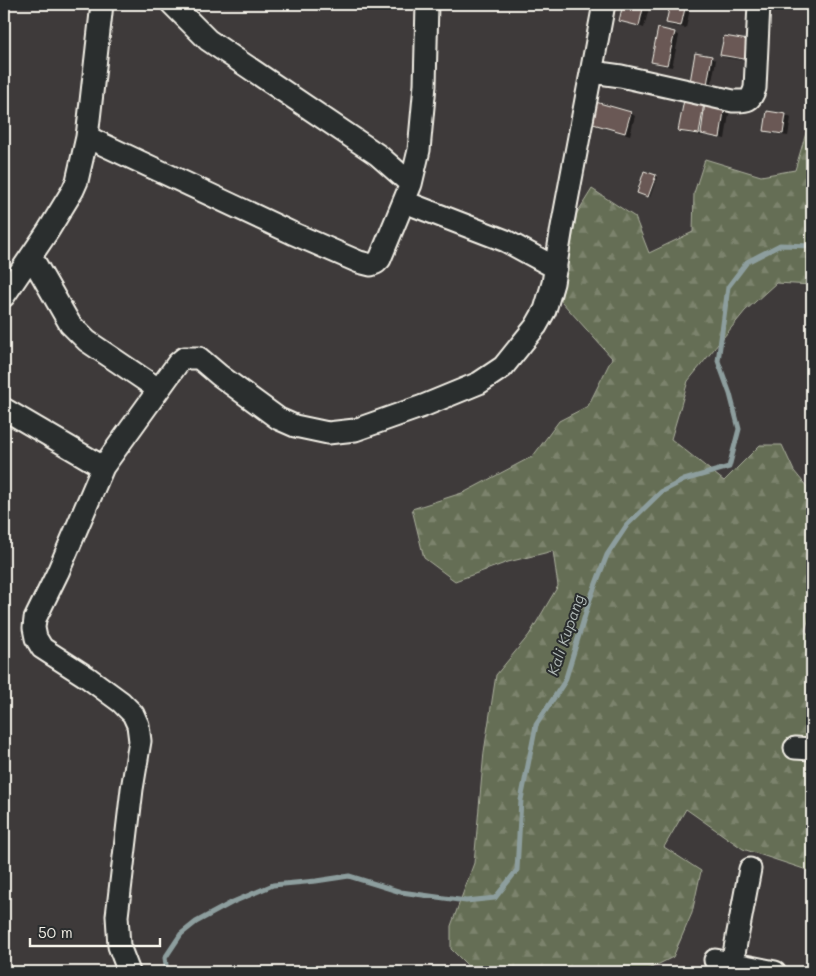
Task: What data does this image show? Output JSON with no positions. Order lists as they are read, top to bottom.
{
  "water": ["Kali Kupang"],
  "scale_bar": "50 m"
}
